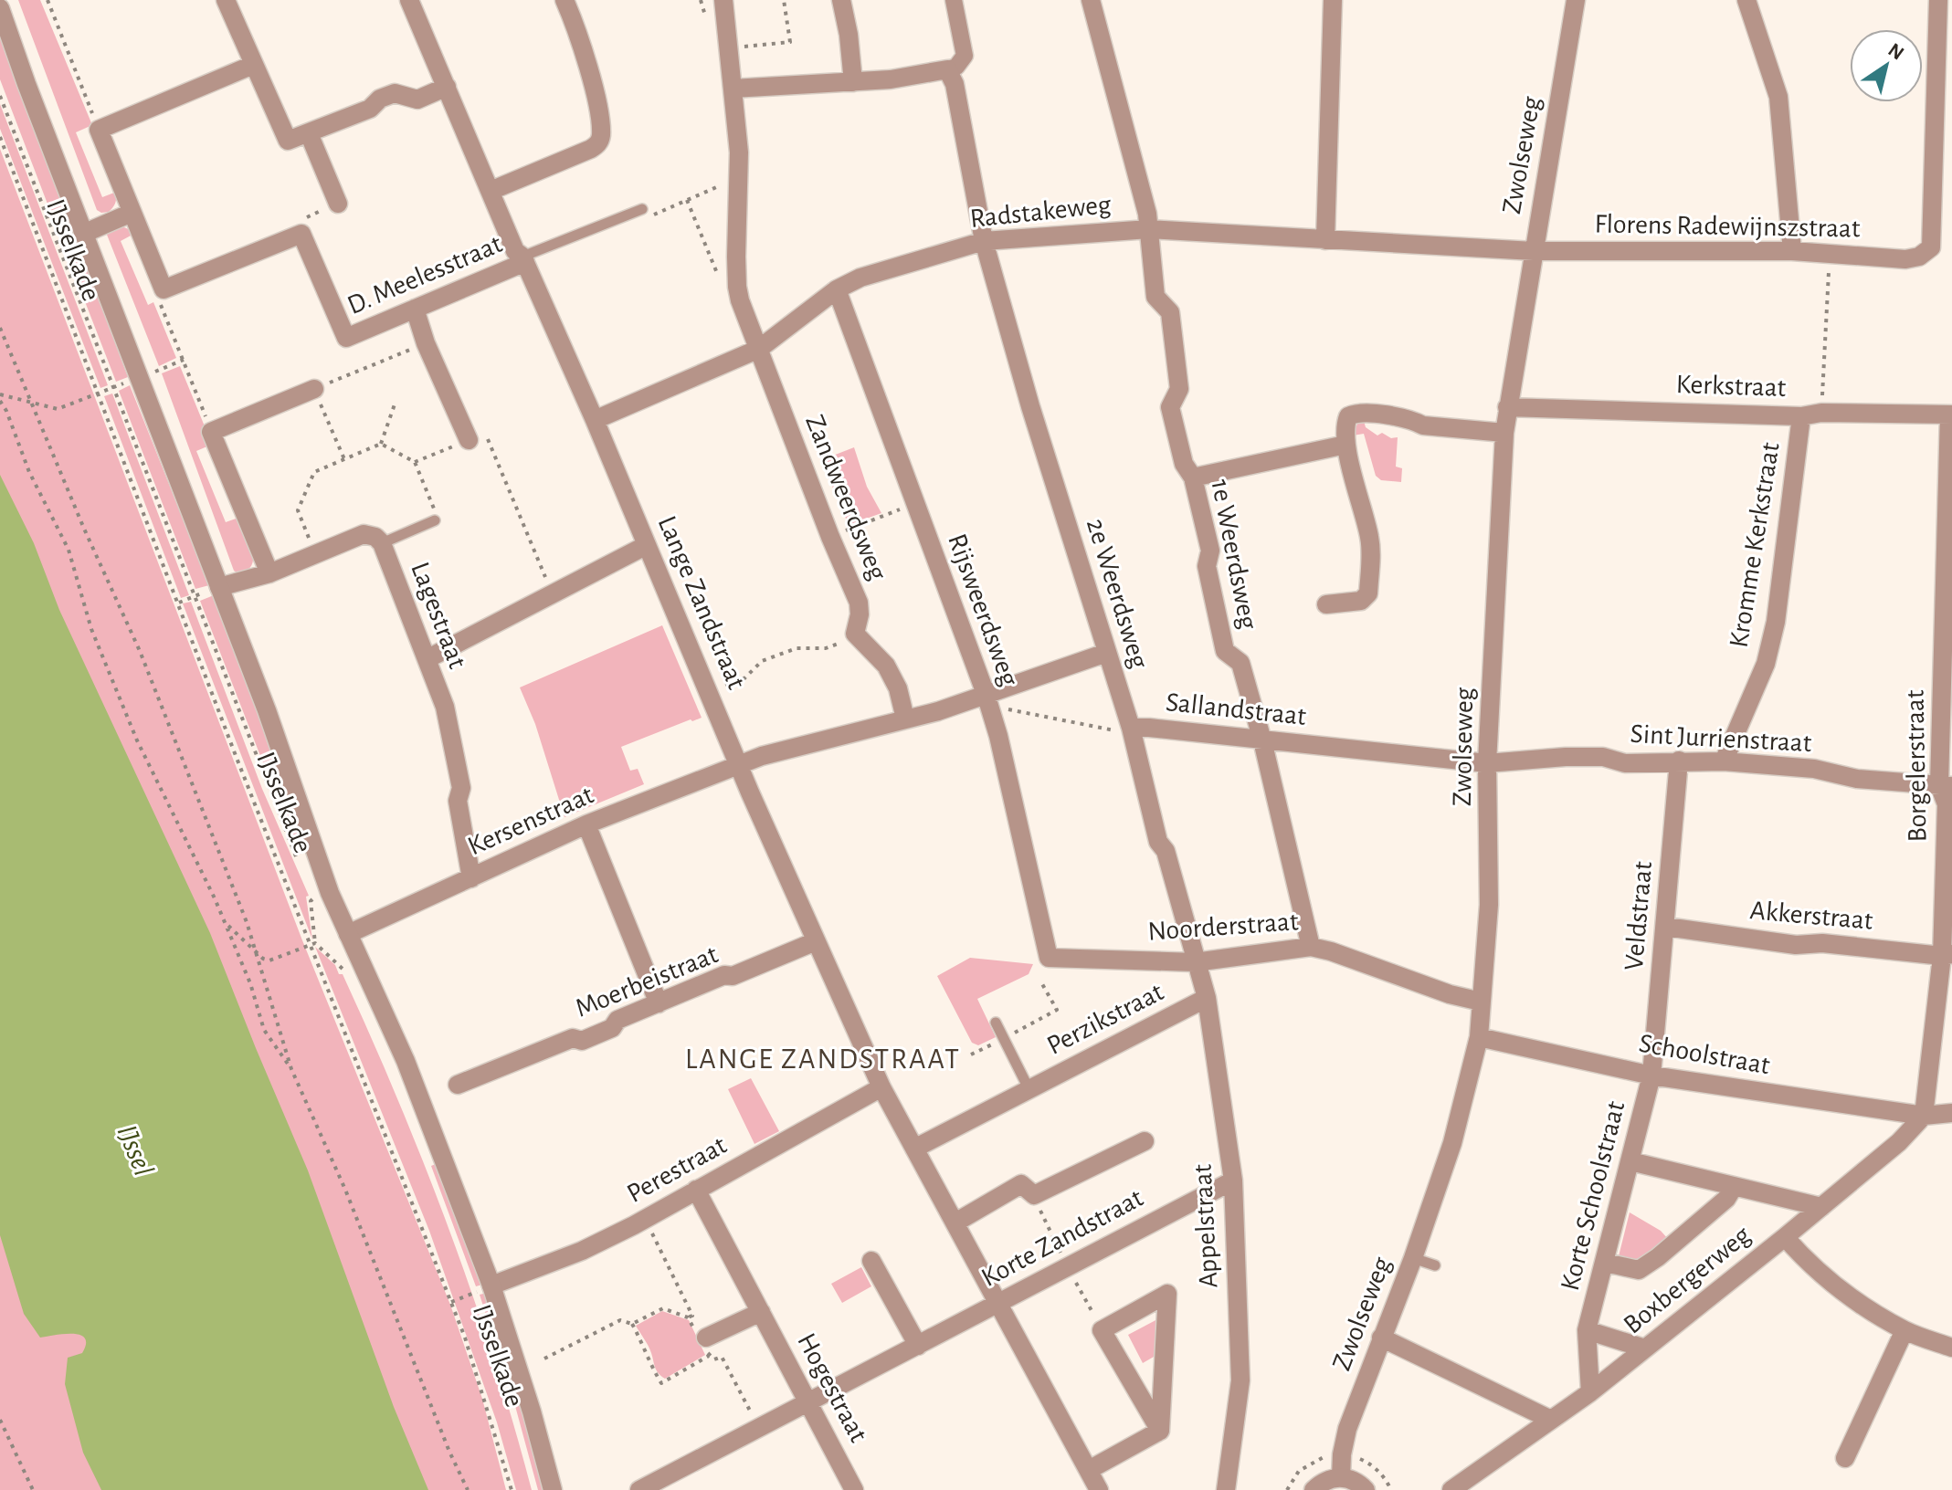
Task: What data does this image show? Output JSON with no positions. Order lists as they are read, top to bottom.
{
  "streets": {
    "street": [
      "Zwolseweg",
      "Radstakeweg",
      "Florens Radewijnszstraat",
      "IJsselkade",
      "D. Meelesstraat",
      "Kerkstraat",
      "Zandweerdsweg",
      "Kromme Kerkstraat",
      "1e Weerdsweg",
      "2e Weerdsweg",
      "Lange Zandstraat",
      "Rijsweerdsweg",
      "Lagestraat",
      "Sallandstraat",
      "Sint Jurrienstraat",
      "Borgelerstraat",
      "Kersenstraat",
      "Veldstraat",
      "Akkerstraat",
      "Noorderstraat",
      "Moerbeistraat",
      "Perzikstraat",
      "Schoolstraat",
      "Perestraat",
      "Korte Schoolstraat",
      "Appelstraat",
      "Korte Zandstraat",
      "Boxbergerweg",
      "Hogestraat"
    ]
  },
  "crossings": [
    ["Zwolseweg", "Radstakeweg"],
    ["Zwolseweg", "Florens Radewijnszstraat"],
    ["Zwolseweg", "Kerkstraat"],
    ["Zwolseweg", "Sallandstraat"],
    ["Zwolseweg", "Sint Jurrienstraat"],
    ["Zwolseweg", "Noorderstraat"],
    ["Zwolseweg", "Schoolstraat"],
    ["Radstakeweg", "Florens Radewijnszstraat"],
    ["Radstakeweg", "Zandweerdsweg"],
    ["Radstakeweg", "1e Weerdsweg"],
    ["Radstakeweg", "2e Weerdsweg"],
    ["Radstakeweg", "Lange Zandstraat"],
    ["Radstakeweg", "Rijsweerdsweg"],
    ["IJsselkade", "Lagestraat"],
    ["IJsselkade", "Kersenstraat"],
    ["IJsselkade", "Perestraat"],
    ["D. Meelesstraat", "Lange Zandstraat"],
    ["Kerkstraat", "Kromme Kerkstraat"],
    ["Kerkstraat", "Borgelerstraat"],
    ["Kromme Kerkstraat", "Sint Jurrienstraat"],
    ["1e Weerdsweg", "Sallandstraat"],
    ["1e Weerdsweg", "Noorderstraat"],
    ["2e Weerdsweg", "Sallandstraat"],
    ["2e Weerdsweg", "Noorderstraat"],
    ["2e Weerdsweg", "Appelstraat"],
    ["Lange Zandstraat", "Kersenstraat"],
    ["Lange Zandstraat", "Moerbeistraat"],
    ["Lange Zandstraat", "Perzikstraat"],
    ["Lange Zandstraat", "Perestraat"],
    ["Lange Zandstraat", "Korte Zandstraat"],
    ["Rijsweerdsweg", "Sallandstraat"],
    ["Rijsweerdsweg", "Noorderstraat"],
    ["Lagestraat", "Kersenstraat"],
    ["Sallandstraat", "Sint Jurrienstraat"],
    ["Sint Jurrienstraat", "Borgelerstraat"],
    ["Sint Jurrienstraat", "Veldstraat"],
    ["Borgelerstraat", "Akkerstraat"],
    ["Borgelerstraat", "Schoolstraat"],
    ["Borgelerstraat", "Boxbergerweg"],
    ["Veldstraat", "Akkerstraat"],
    ["Veldstraat", "Schoolstraat"],
    ["Veldstraat", "Korte Schoolstraat"],
    ["Noorderstraat", "Appelstraat"],
    ["Perzikstraat", "Appelstraat"],
    ["Schoolstraat", "Korte Schoolstraat"],
    ["Schoolstraat", "Boxbergerweg"],
    ["Perestraat", "Hogestraat"],
    ["Korte Schoolstraat", "Boxbergerweg"],
    ["Appelstraat", "Korte Zandstraat"],
    ["Korte Zandstraat", "Hogestraat"]
  ],
  "districts": ["LANGE ZANDSTRAAT"],
  "water": ["IJssel"],
  "north": "top right"
}
